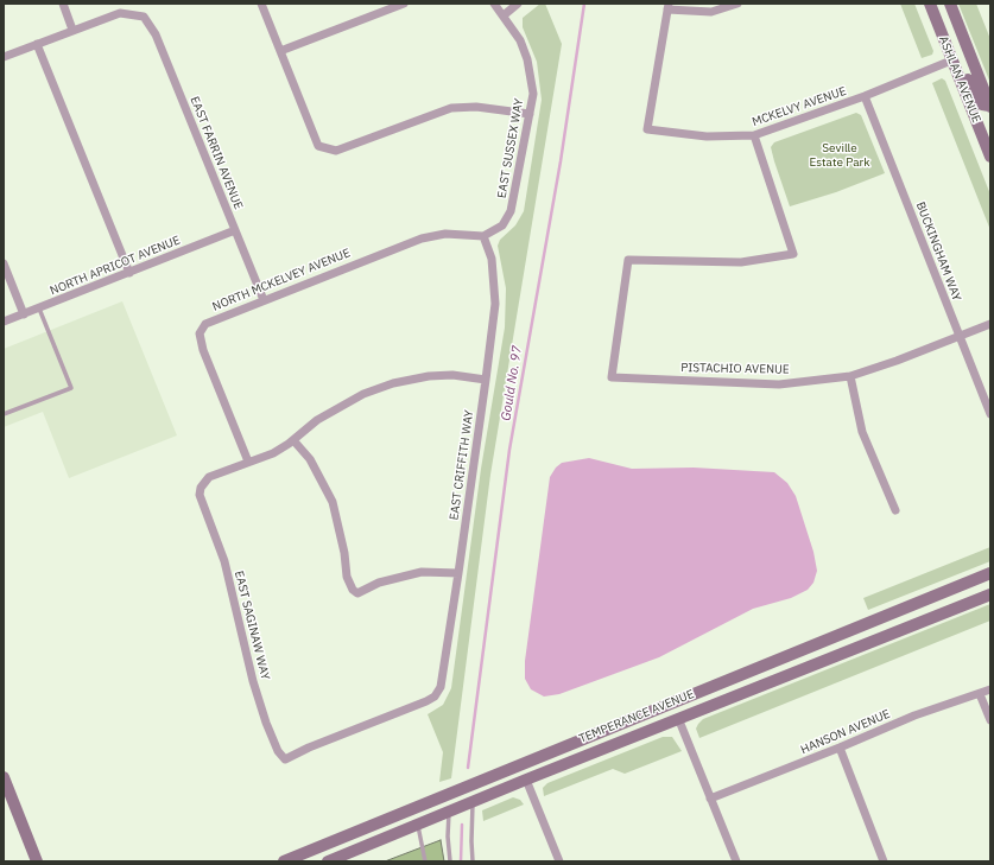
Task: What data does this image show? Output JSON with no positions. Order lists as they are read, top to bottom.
{
  "streets": {
    "main road": ["ASHLAN AVENUE", "TEMPERANCE AVENUE"],
    "street": [
      "MCKELVY AVENUE",
      "EAST SUSSEX WAY",
      "EAST FARRIN AVENUE",
      "BUCKINGHAM WAY",
      "NORTH APRICOT AVENUE",
      "NORTH MCKELVEY AVENUE",
      "PISTACHIO AVENUE",
      "EAST CRIFFITH WAY",
      "EAST SAGINAW WAY",
      "HANSON AVENUE"
    ]
  },
  "crossings": [
    ["ASHLAN AVENUE", "MCKELVY AVENUE"],
    ["MCKELVY AVENUE", "BUCKINGHAM WAY"],
    ["MCKELVY AVENUE", "PISTACHIO AVENUE"],
    ["EAST SUSSEX WAY", "NORTH MCKELVEY AVENUE"],
    ["EAST SUSSEX WAY", "EAST CRIFFITH WAY"],
    ["EAST FARRIN AVENUE", "NORTH APRICOT AVENUE"],
    ["EAST FARRIN AVENUE", "NORTH MCKELVEY AVENUE"],
    ["BUCKINGHAM WAY", "PISTACHIO AVENUE"],
    ["NORTH MCKELVEY AVENUE", "EAST CRIFFITH WAY"],
    ["NORTH MCKELVEY AVENUE", "EAST SAGINAW WAY"],
    ["EAST CRIFFITH WAY", "EAST SAGINAW WAY"]
  ],
  "water": ["Gould No. 97"],
  "parks": ["Seville Estate Park"]
}
